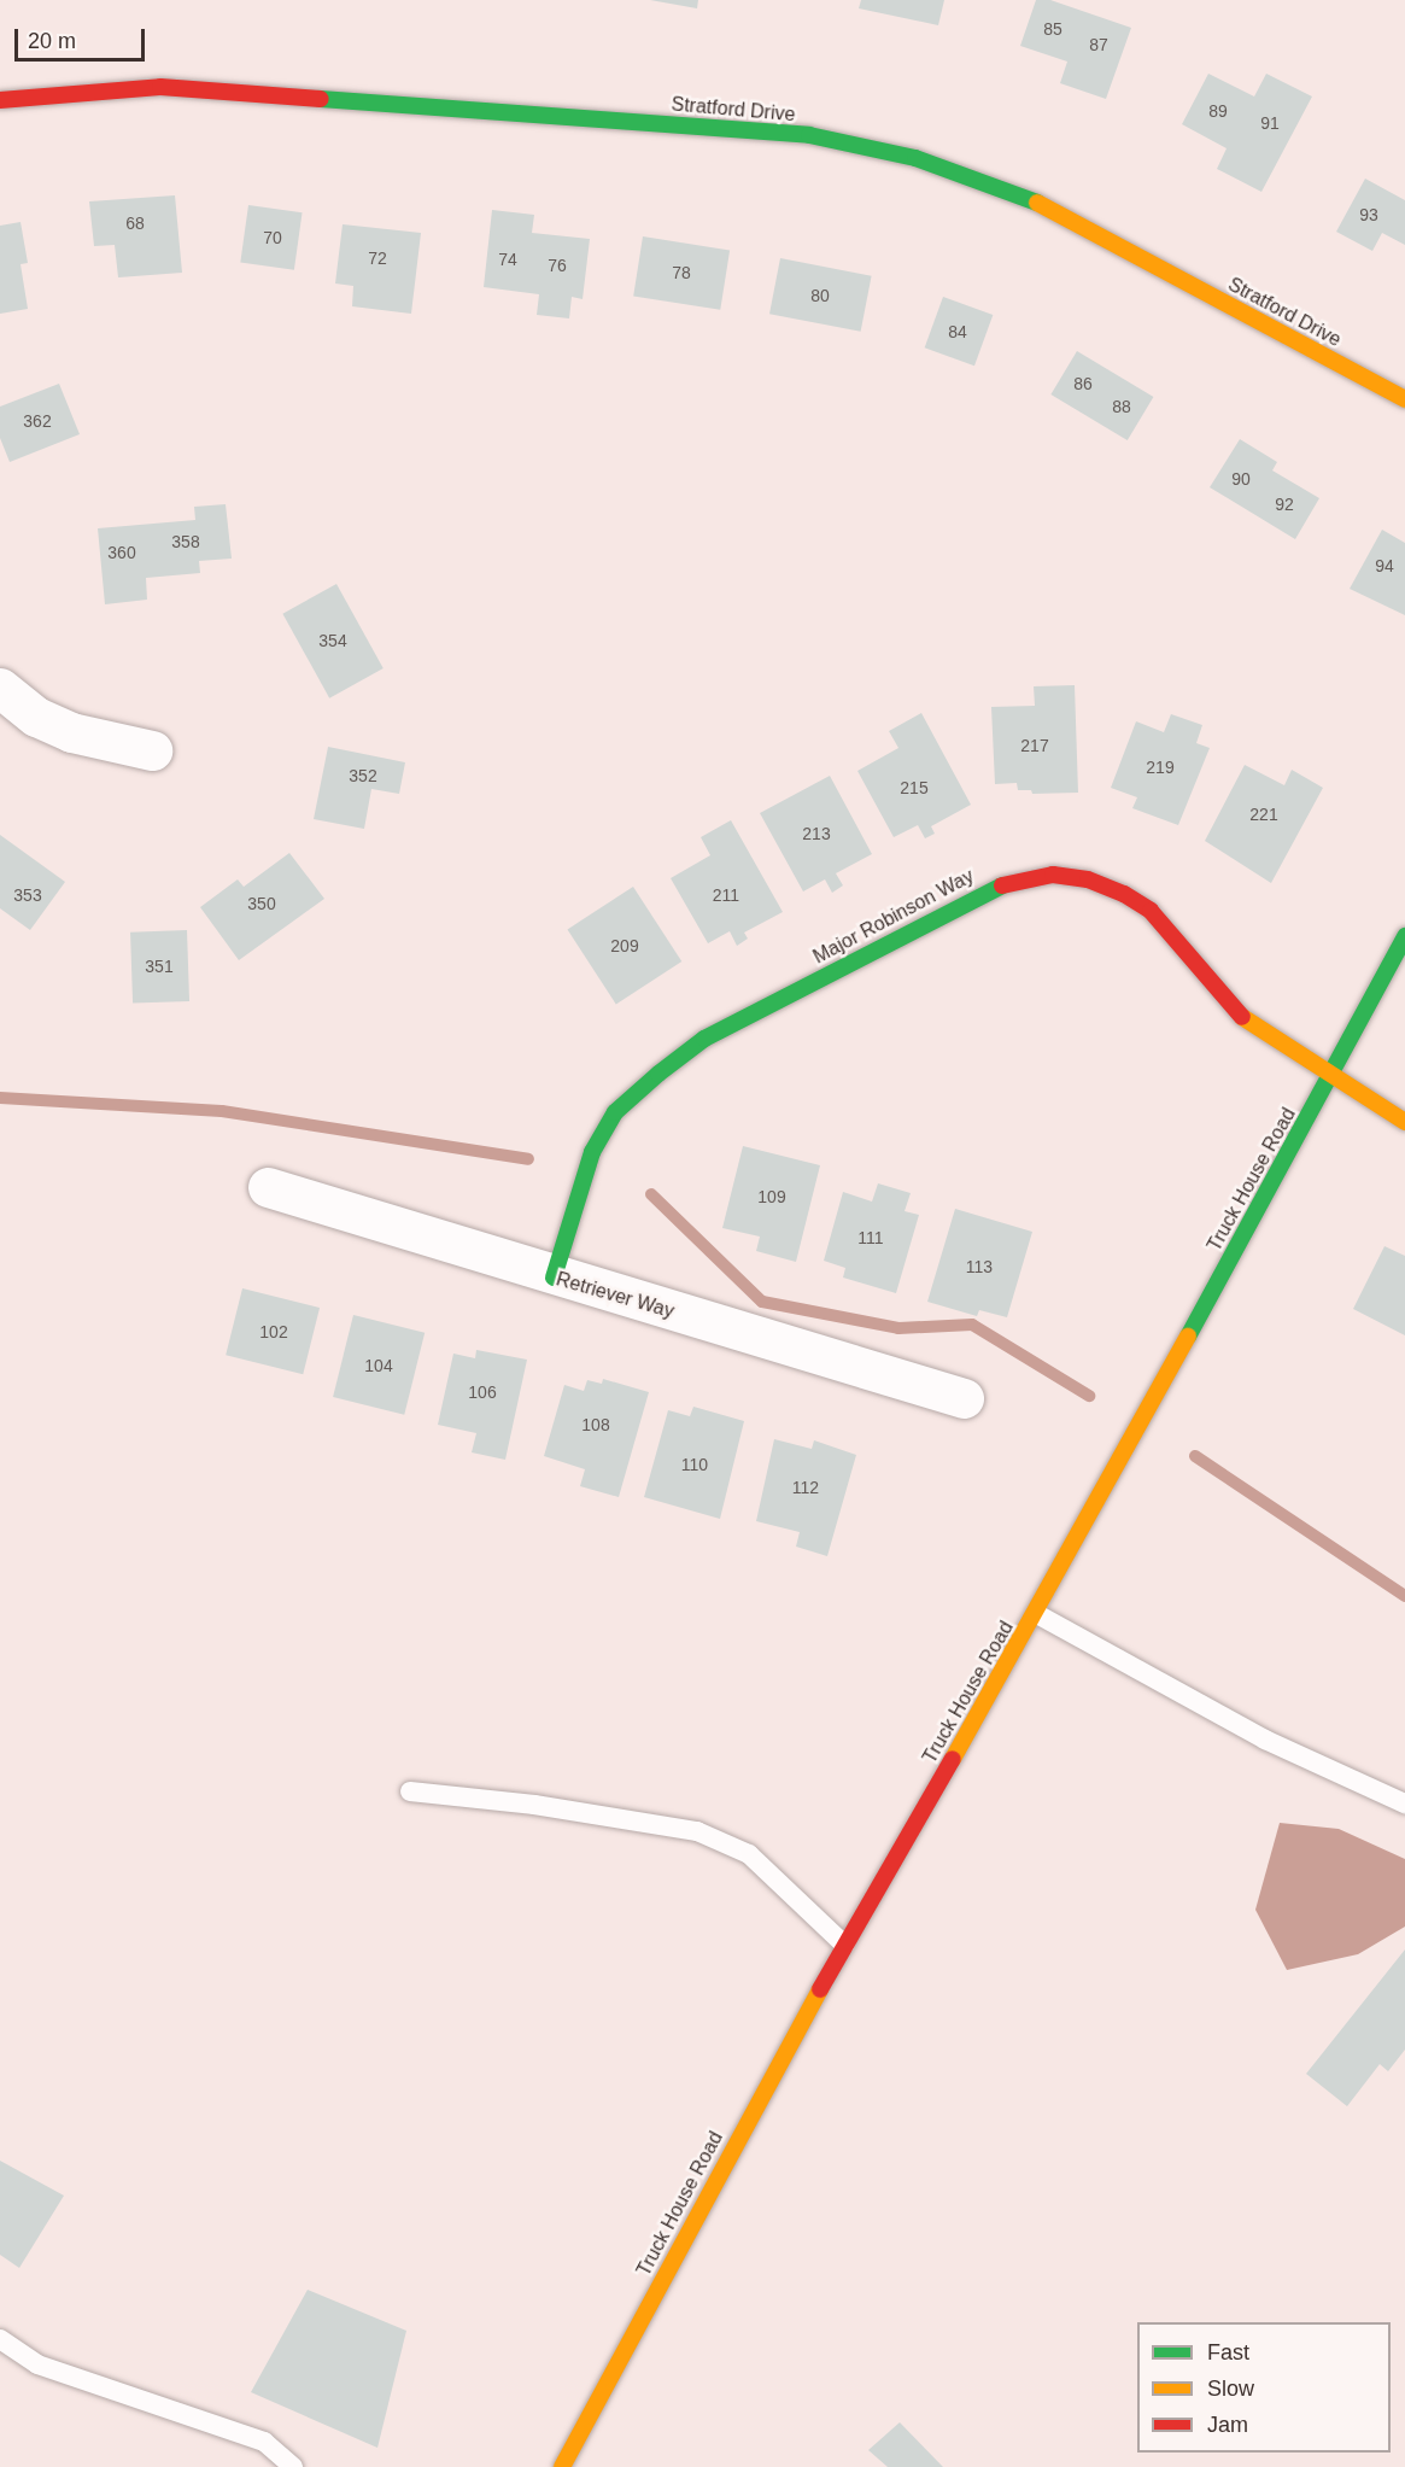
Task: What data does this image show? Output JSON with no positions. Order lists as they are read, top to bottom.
{
  "streets": {
    "street": [
      "Stratford Drive",
      "Major Robinson Way",
      "Truck House Road",
      "Retriever Way"
    ]
  },
  "crossings": [
    ["Major Robinson Way", "Truck House Road"],
    ["Major Robinson Way", "Retriever Way"]
  ],
  "house_numbers": [
    "85",
    "87",
    "89",
    "91",
    "93",
    "68",
    "70",
    "72",
    "74",
    "76",
    "78",
    "80",
    "84",
    "86",
    "88",
    "362",
    "90",
    "92",
    "358",
    "360",
    "94",
    "354",
    "217",
    "219",
    "352",
    "215",
    "221",
    "213",
    "353",
    "211",
    "350",
    "209",
    "351",
    "109",
    "111",
    "113",
    "102",
    "104",
    "106",
    "108",
    "110",
    "112"
  ],
  "legend": ["Fast", "Slow", "Jam"],
  "scale_bar": "20 m"
}
